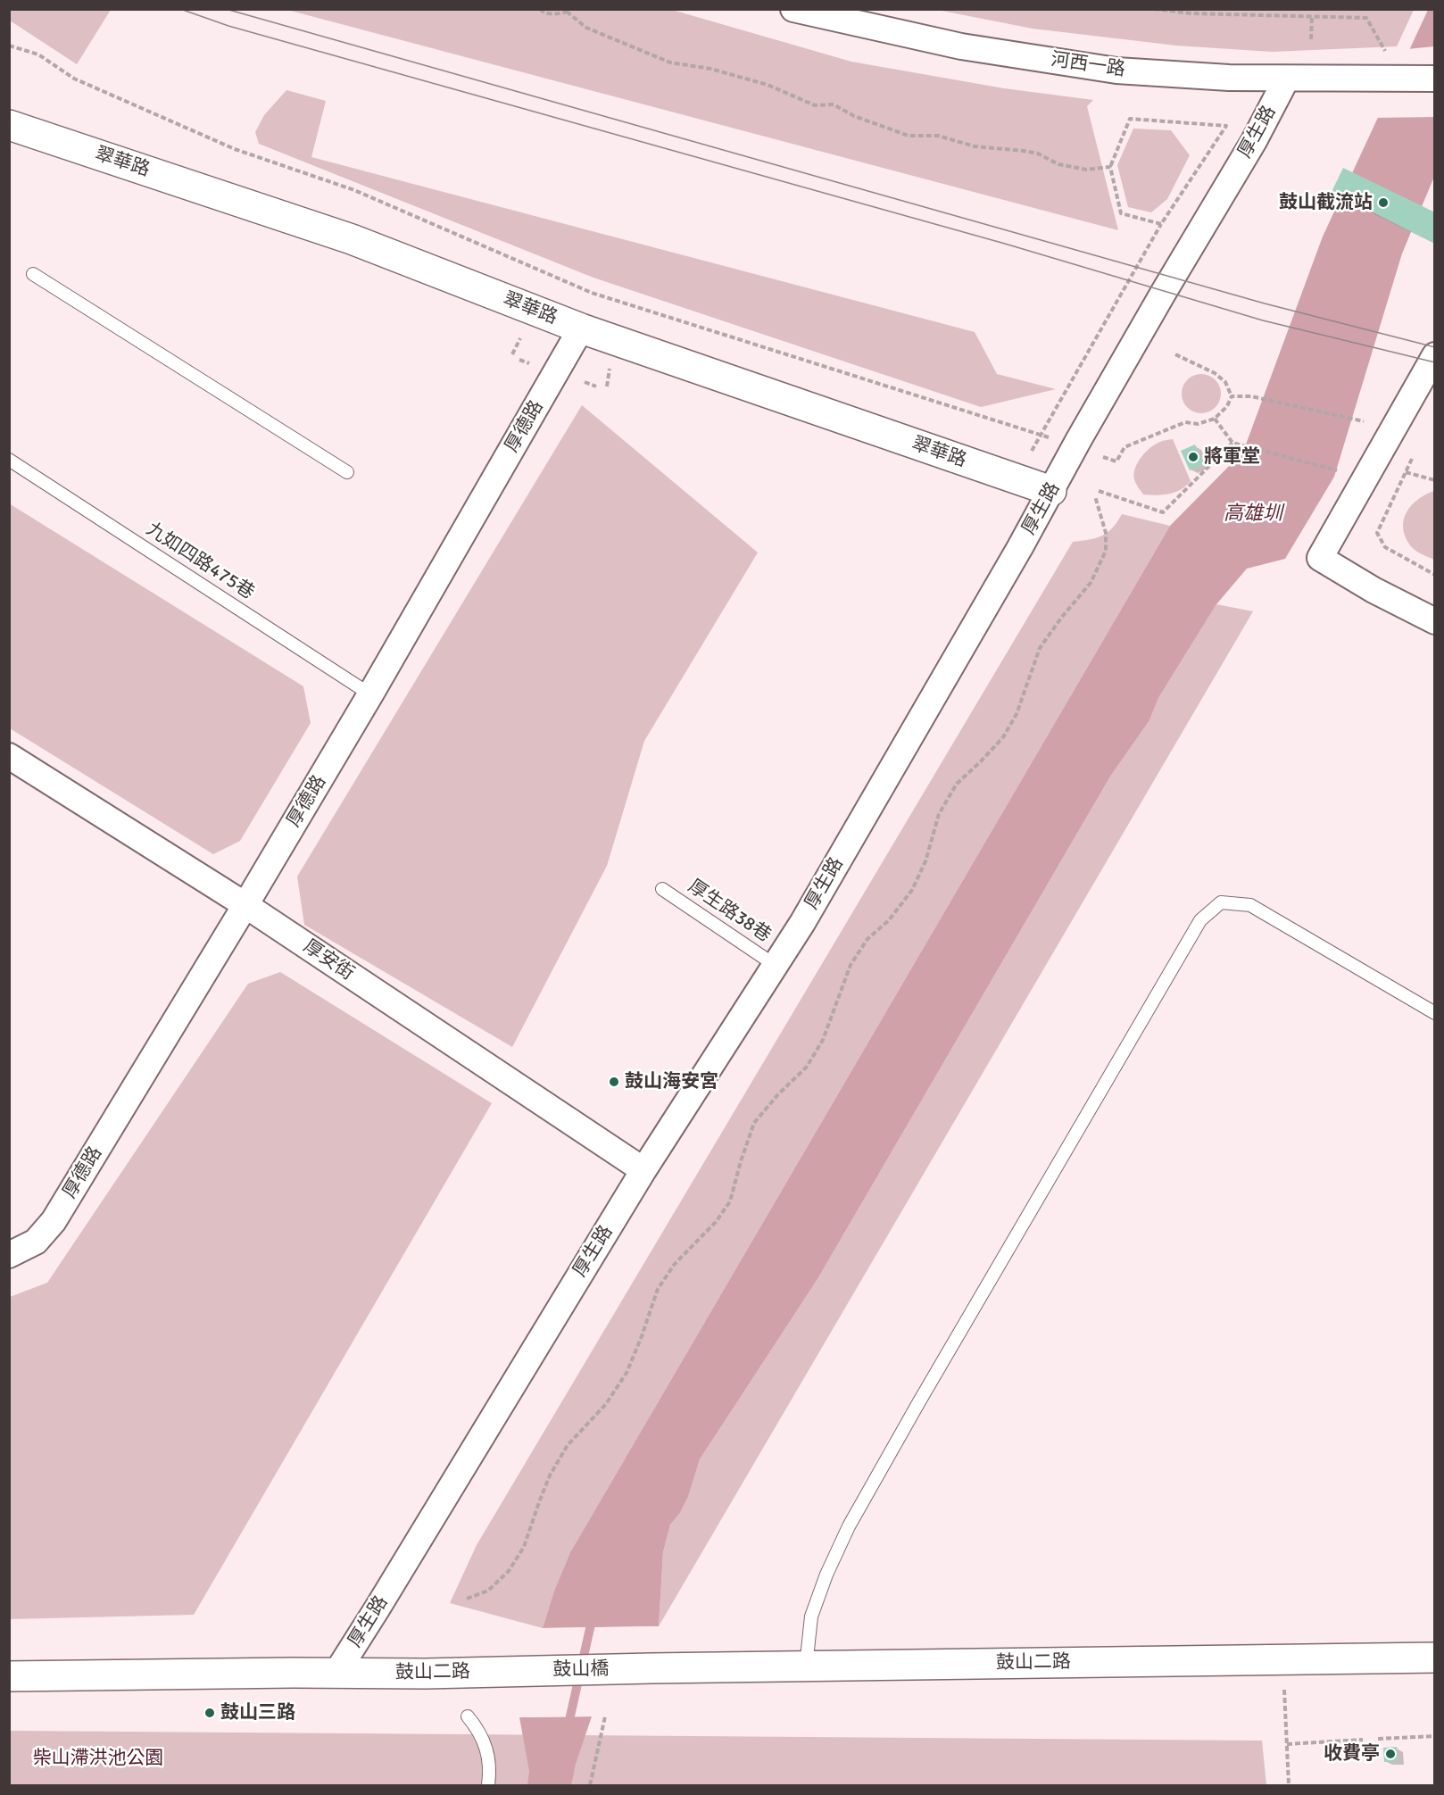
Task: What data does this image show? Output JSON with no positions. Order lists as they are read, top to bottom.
{
  "streets": {
    "street": [
      "河西一路",
      "厚生路",
      "翠華路",
      "厚德路",
      "厚安街",
      "鼓山二路",
      "鼓山橋"
    ],
    "lane": ["九如四路475巷", "厚生路38巷"]
  },
  "crossings": [
    ["河西一路", "厚生路"],
    ["厚生路", "翠華路"],
    ["厚生路", "厚生路38巷"],
    ["厚生路", "厚安街"],
    ["厚生路", "鼓山二路"],
    ["翠華路", "厚德路"],
    ["厚德路", "九如四路475巷"],
    ["厚德路", "厚安街"],
    ["鼓山二路", "鼓山橋"]
  ],
  "water": ["高雄圳"],
  "parks": ["柴山滯洪池公園"],
  "places": [
    "鼓山截流站",
    "將軍堂",
    "鼓山海安宮",
    "鼓山三路",
    "收費亭"
  ]
}
